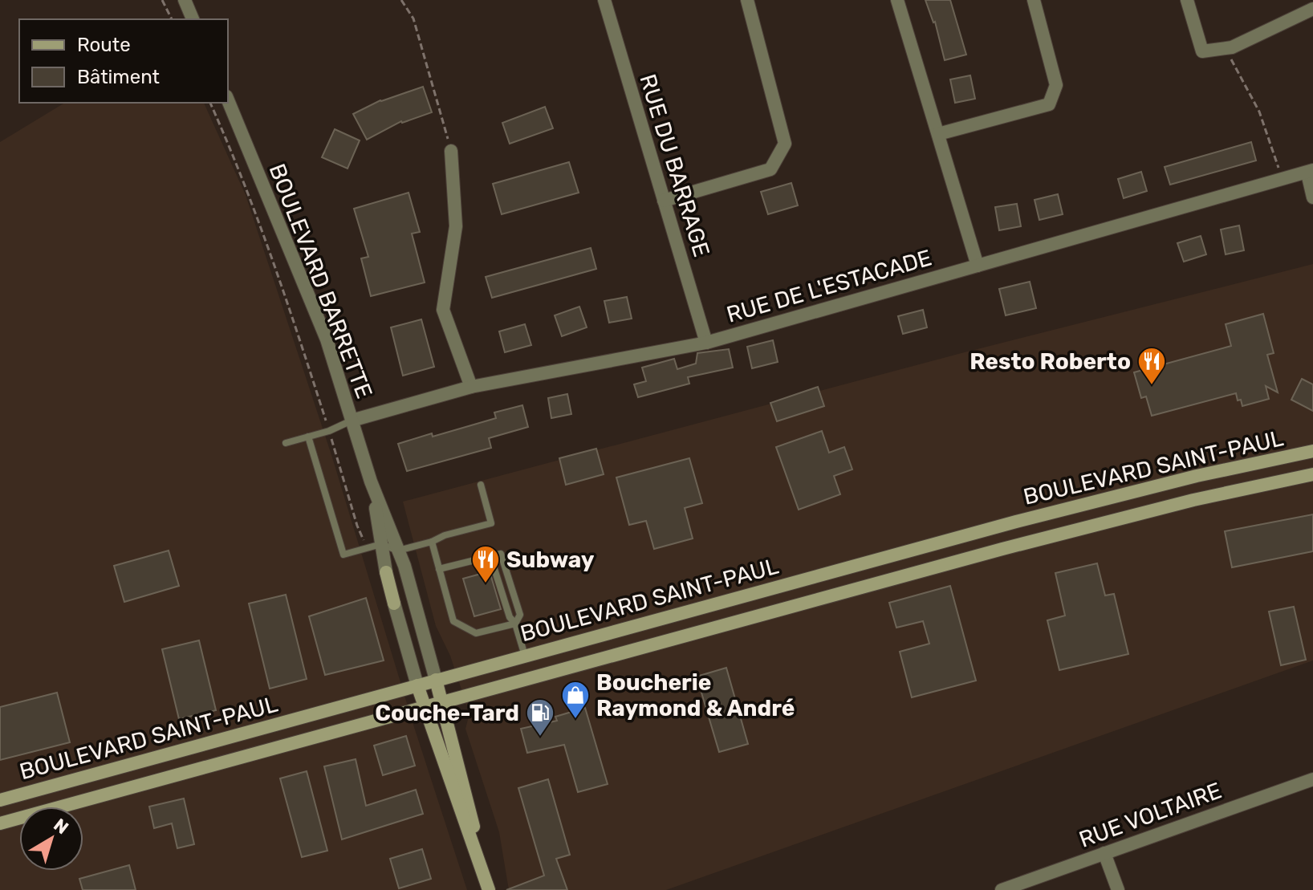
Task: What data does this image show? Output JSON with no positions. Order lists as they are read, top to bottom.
{
  "streets": {
    "main road": ["BOULEVARD BARRETTE", "BOULEVARD SAINT-PAUL"],
    "street": ["RUE DU BARRAGE", "RUE DE L'ESTACADE", "RUE VOLTAIRE"]
  },
  "crossings": [
    ["RUE DU BARRAGE", "RUE DE L'ESTACADE"],
    ["BOULEVARD BARRETTE", "RUE DE L'ESTACADE"],
    ["BOULEVARD BARRETTE", "BOULEVARD SAINT-PAUL"]
  ],
  "places": {
    "restaurant": ["Resto Roberto", "Subway"],
    "shop": ["Boucherie Raymond & André"],
    "fuel station": ["Couche-Tard"]
  },
  "legend": ["Route", "Bâtiment"],
  "north": "top right"
}
